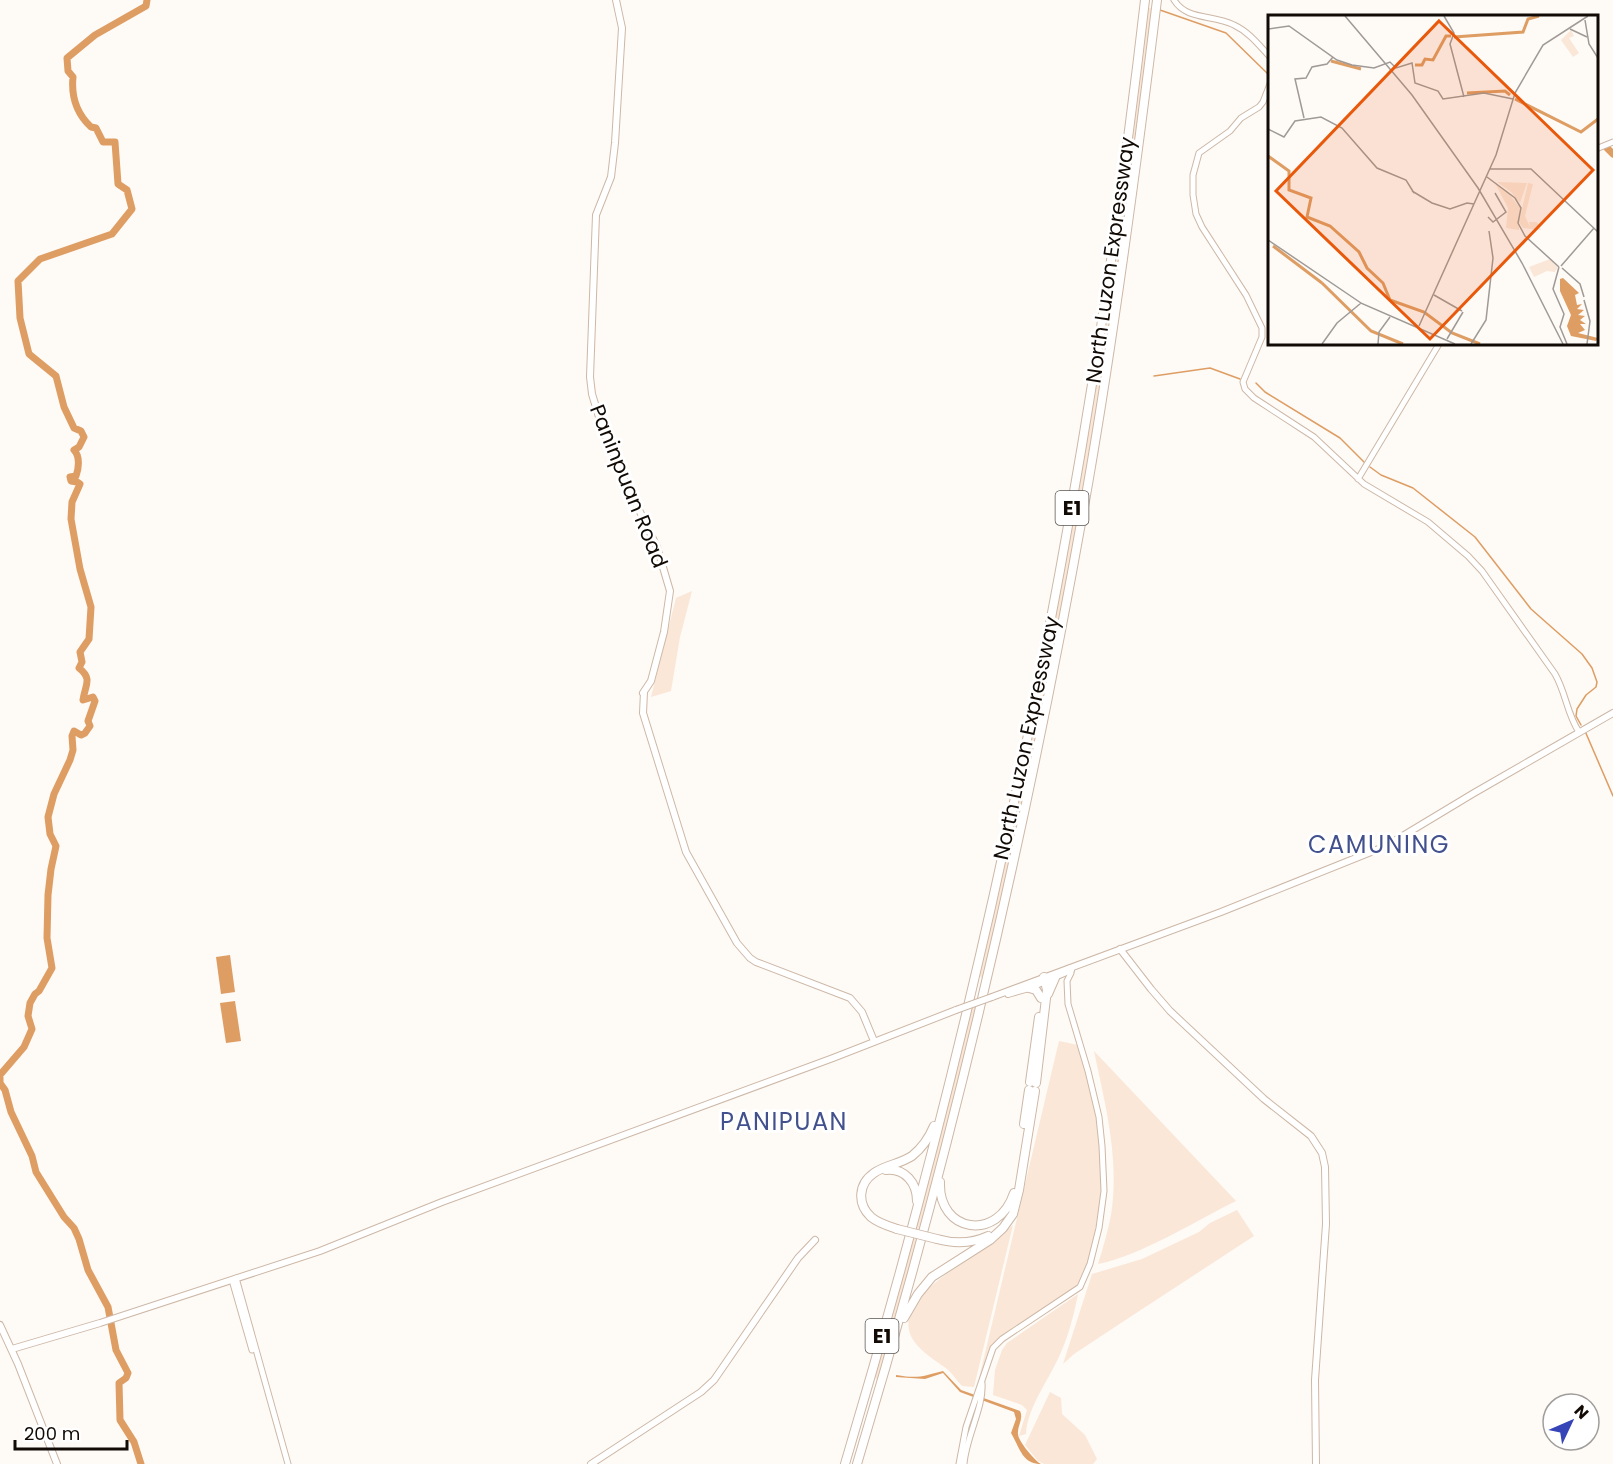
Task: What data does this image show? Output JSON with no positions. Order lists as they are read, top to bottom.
{
  "streets": {
    "highway": ["North Luzon Expressway", "E1"],
    "main road": ["Paninpuan Road"]
  },
  "districts": ["CAMUNING", "PANIPUAN"],
  "scale_bar": "200 m",
  "north": "top right"
}
